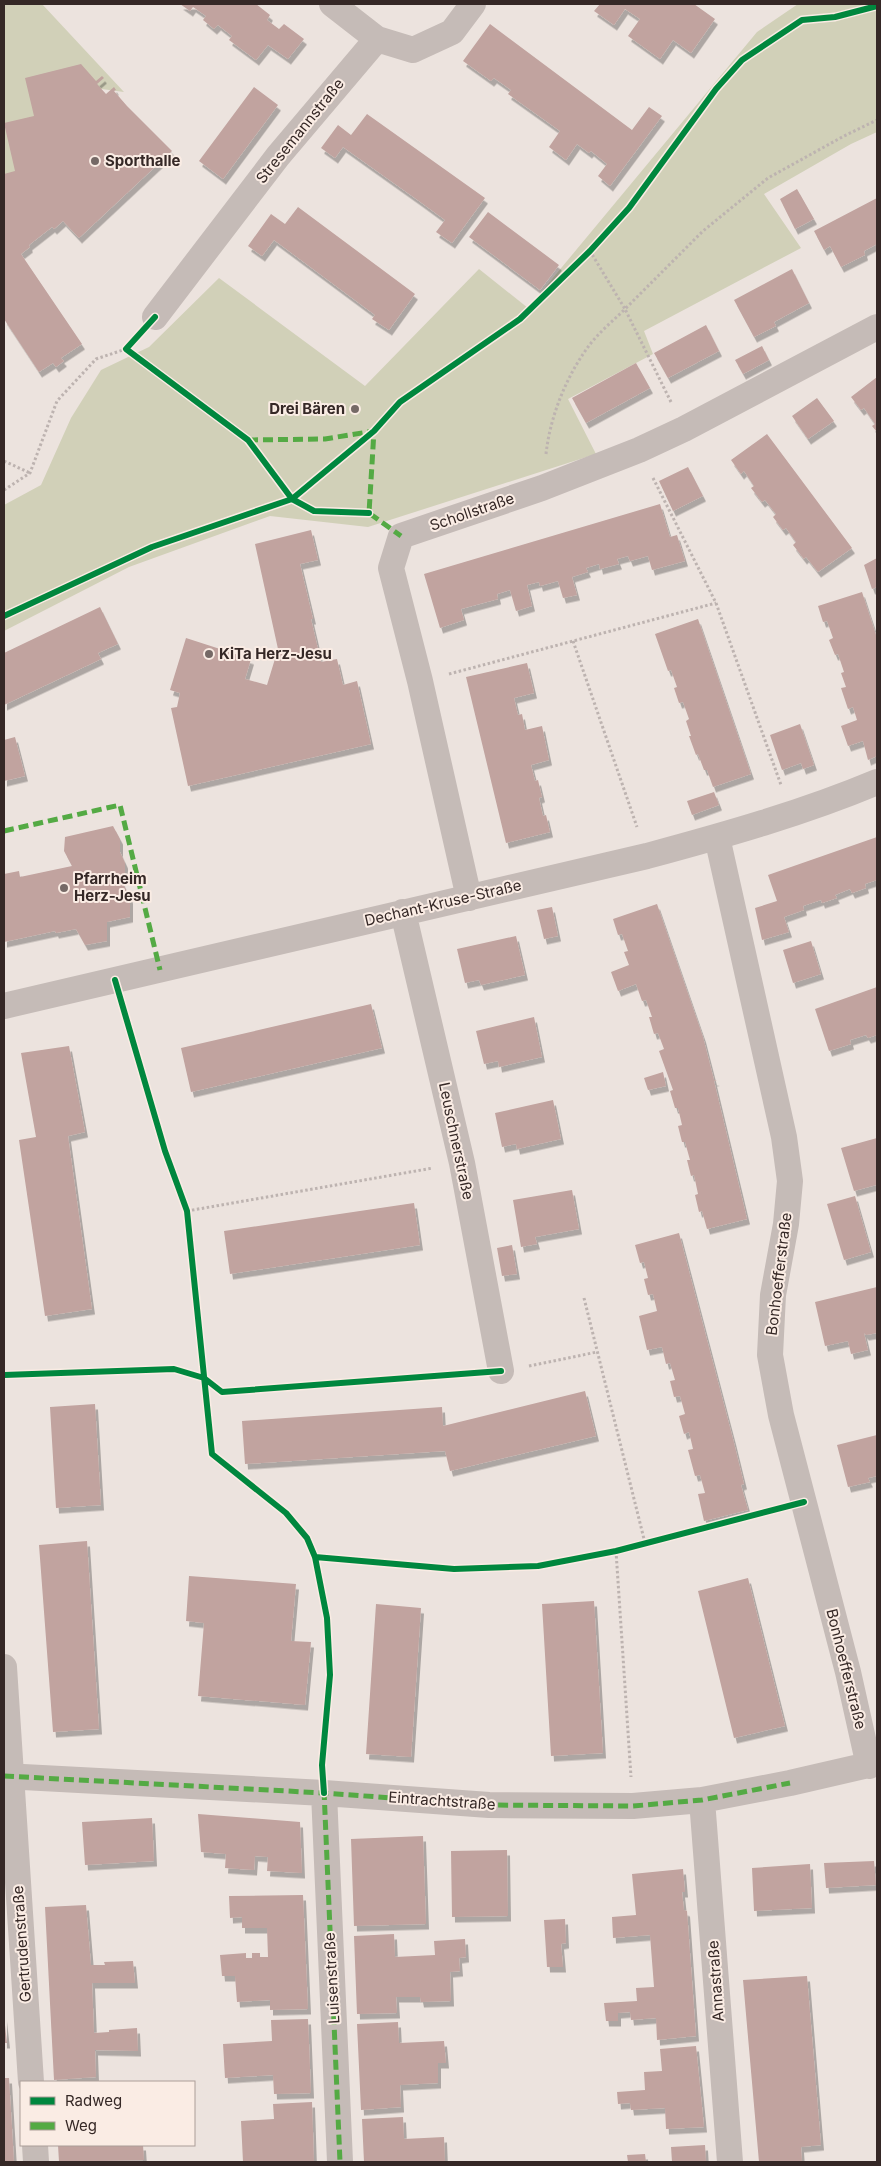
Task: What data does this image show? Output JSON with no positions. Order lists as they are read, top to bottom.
{
  "streets": {
    "street": [
      "Stresemannstraße",
      "Schollstraße",
      "Dechant-Kruse-Straße",
      "Leuschnerstraße",
      "Bonhoefferstraße",
      "Eintrachtstraße",
      "Gertrudenstraße",
      "Luisenstraße",
      "Annastraße"
    ]
  },
  "crossings": [
    ["Schollstraße", "Dechant-Kruse-Straße"],
    ["Dechant-Kruse-Straße", "Leuschnerstraße"],
    ["Dechant-Kruse-Straße", "Bonhoefferstraße"],
    ["Bonhoefferstraße", "Eintrachtstraße"],
    ["Eintrachtstraße", "Gertrudenstraße"],
    ["Eintrachtstraße", "Luisenstraße"],
    ["Eintrachtstraße", "Annastraße"]
  ],
  "places": [
    "Sporthalle",
    "Drei Bären",
    "KiTa Herz-Jesu",
    "Pfarrheim Herz-Jesu"
  ],
  "legend": ["Radweg", "Weg"]
}
